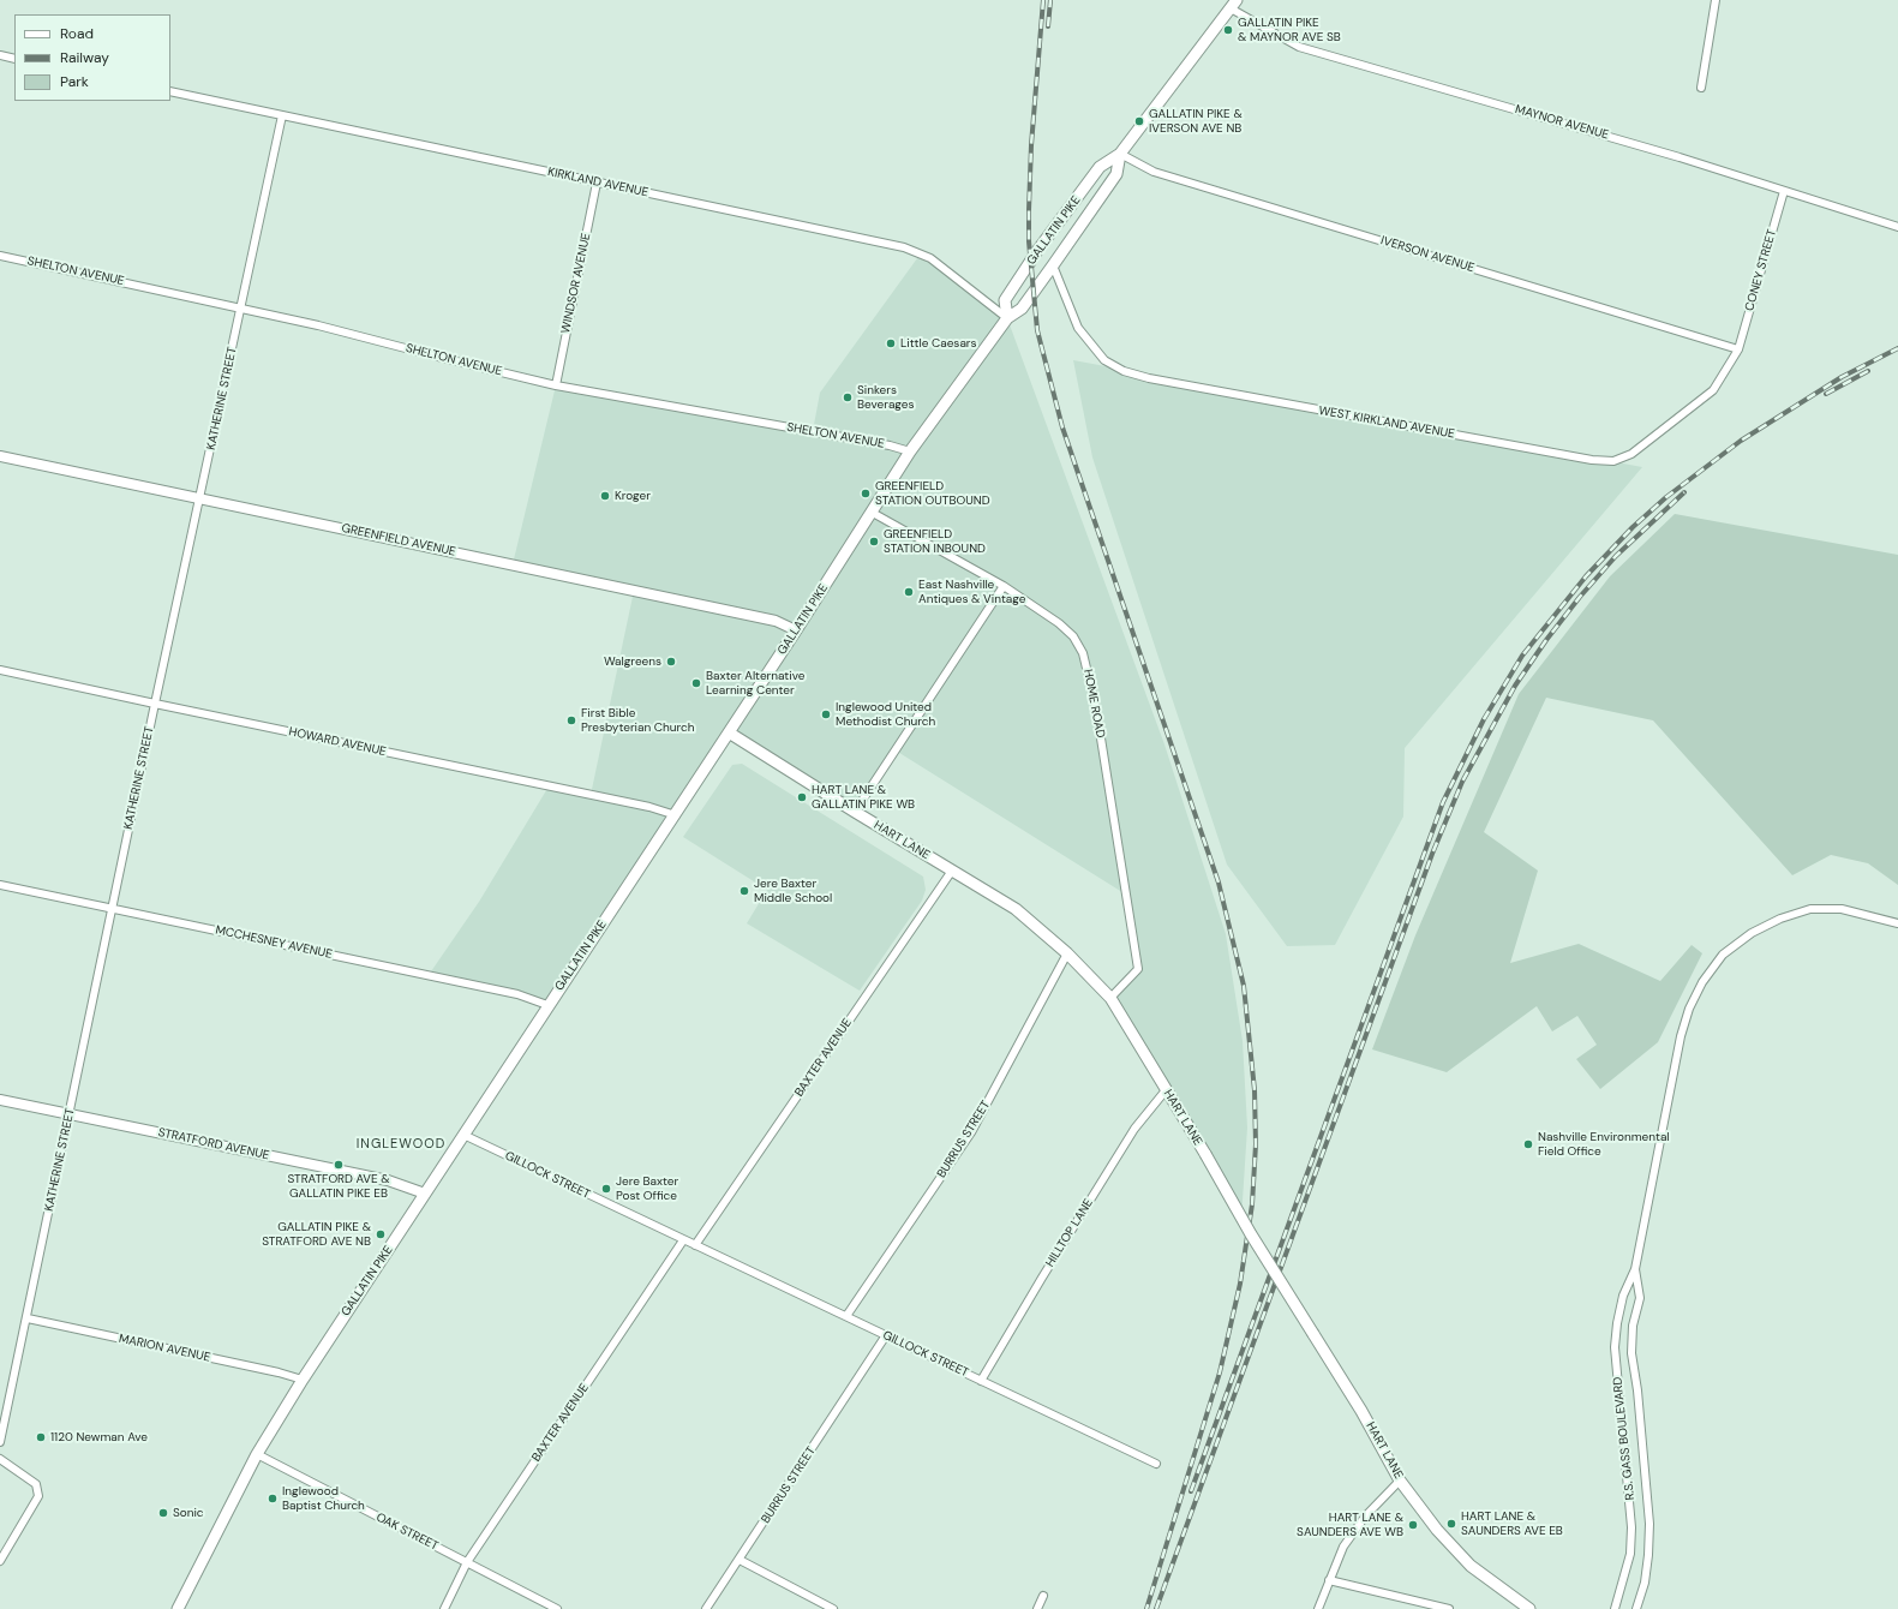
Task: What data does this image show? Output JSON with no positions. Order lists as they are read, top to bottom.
{
  "streets": {
    "main road": ["GALLATIN PIKE", "HART LANE"],
    "street": [
      "MAYNOR AVENUE",
      "KIRKLAND AVENUE",
      "IVERSON AVENUE",
      "CONEY STREET",
      "SHELTON AVENUE",
      "WINDSOR AVENUE",
      "KATHERINE STREET",
      "WEST KIRKLAND AVENUE",
      "GREENFIELD AVENUE",
      "HOME ROAD",
      "HOWARD AVENUE",
      "MCCHESNEY AVENUE",
      "BAXTER AVENUE",
      "BURRUS STREET",
      "STRATFORD AVENUE",
      "GILLOCK STREET",
      "HILLTOP LANE",
      "MARION AVENUE",
      "R.S. GASS BOULEVARD",
      "OAK STREET"
    ]
  },
  "crossings": [
    ["MAYNOR AVENUE", "GALLATIN PIKE"],
    ["MAYNOR AVENUE", "CONEY STREET"],
    ["KIRKLAND AVENUE", "GALLATIN PIKE"],
    ["KIRKLAND AVENUE", "WINDSOR AVENUE"],
    ["KIRKLAND AVENUE", "KATHERINE STREET"],
    ["GALLATIN PIKE", "IVERSON AVENUE"],
    ["GALLATIN PIKE", "SHELTON AVENUE"],
    ["GALLATIN PIKE", "WEST KIRKLAND AVENUE"],
    ["GALLATIN PIKE", "GREENFIELD AVENUE"],
    ["GALLATIN PIKE", "HOME ROAD"],
    ["GALLATIN PIKE", "HOWARD AVENUE"],
    ["GALLATIN PIKE", "HART LANE"],
    ["GALLATIN PIKE", "MCCHESNEY AVENUE"],
    ["GALLATIN PIKE", "STRATFORD AVENUE"],
    ["GALLATIN PIKE", "GILLOCK STREET"],
    ["GALLATIN PIKE", "MARION AVENUE"],
    ["GALLATIN PIKE", "OAK STREET"],
    ["IVERSON AVENUE", "CONEY STREET"],
    ["IVERSON AVENUE", "WEST KIRKLAND AVENUE"],
    ["CONEY STREET", "WEST KIRKLAND AVENUE"],
    ["SHELTON AVENUE", "WINDSOR AVENUE"],
    ["SHELTON AVENUE", "KATHERINE STREET"],
    ["KATHERINE STREET", "GREENFIELD AVENUE"],
    ["KATHERINE STREET", "HOWARD AVENUE"],
    ["KATHERINE STREET", "MCCHESNEY AVENUE"],
    ["KATHERINE STREET", "STRATFORD AVENUE"],
    ["KATHERINE STREET", "MARION AVENUE"],
    ["HOME ROAD", "HART LANE"],
    ["HART LANE", "BAXTER AVENUE"],
    ["HART LANE", "BURRUS STREET"],
    ["HART LANE", "HILLTOP LANE"],
    ["BAXTER AVENUE", "GILLOCK STREET"],
    ["BAXTER AVENUE", "OAK STREET"],
    ["BURRUS STREET", "GILLOCK STREET"],
    ["GILLOCK STREET", "HILLTOP LANE"]
  ],
  "districts": ["INGLEWOOD"],
  "places": [
    "GALLATIN PIKE & MAYNOR AVE SB",
    "GALLATIN PIKE & IVERSON AVE NB",
    "Little Caesars",
    "Sinkers Beverages",
    "GREENFIELD STATION OUTBOUND",
    "Kroger",
    "GREENFIELD STATION INBOUND",
    "East Nashville Antiques & Vintage",
    "Walgreens",
    "Baxter Alternative Learning Center",
    "Inglewood United Methodist Church",
    "First Bible Presbyterian Church",
    "HART LANE & GALLATIN PIKE WB",
    "Jere Baxter Middle School",
    "Nashville Environmental Field Office",
    "STRATFORD AVE & GALLATIN PIKE EB",
    "Jere Baxter Post Office",
    "GALLATIN PIKE & STRATFORD AVE NB",
    "1120 Newman Ave",
    "Inglewood Baptist Church",
    "Sonic",
    "HART LANE & SAUNDERS AVE EB",
    "HART LANE & SAUNDERS AVE WB"
  ],
  "legend": ["Road", "Railway", "Park"]
}
